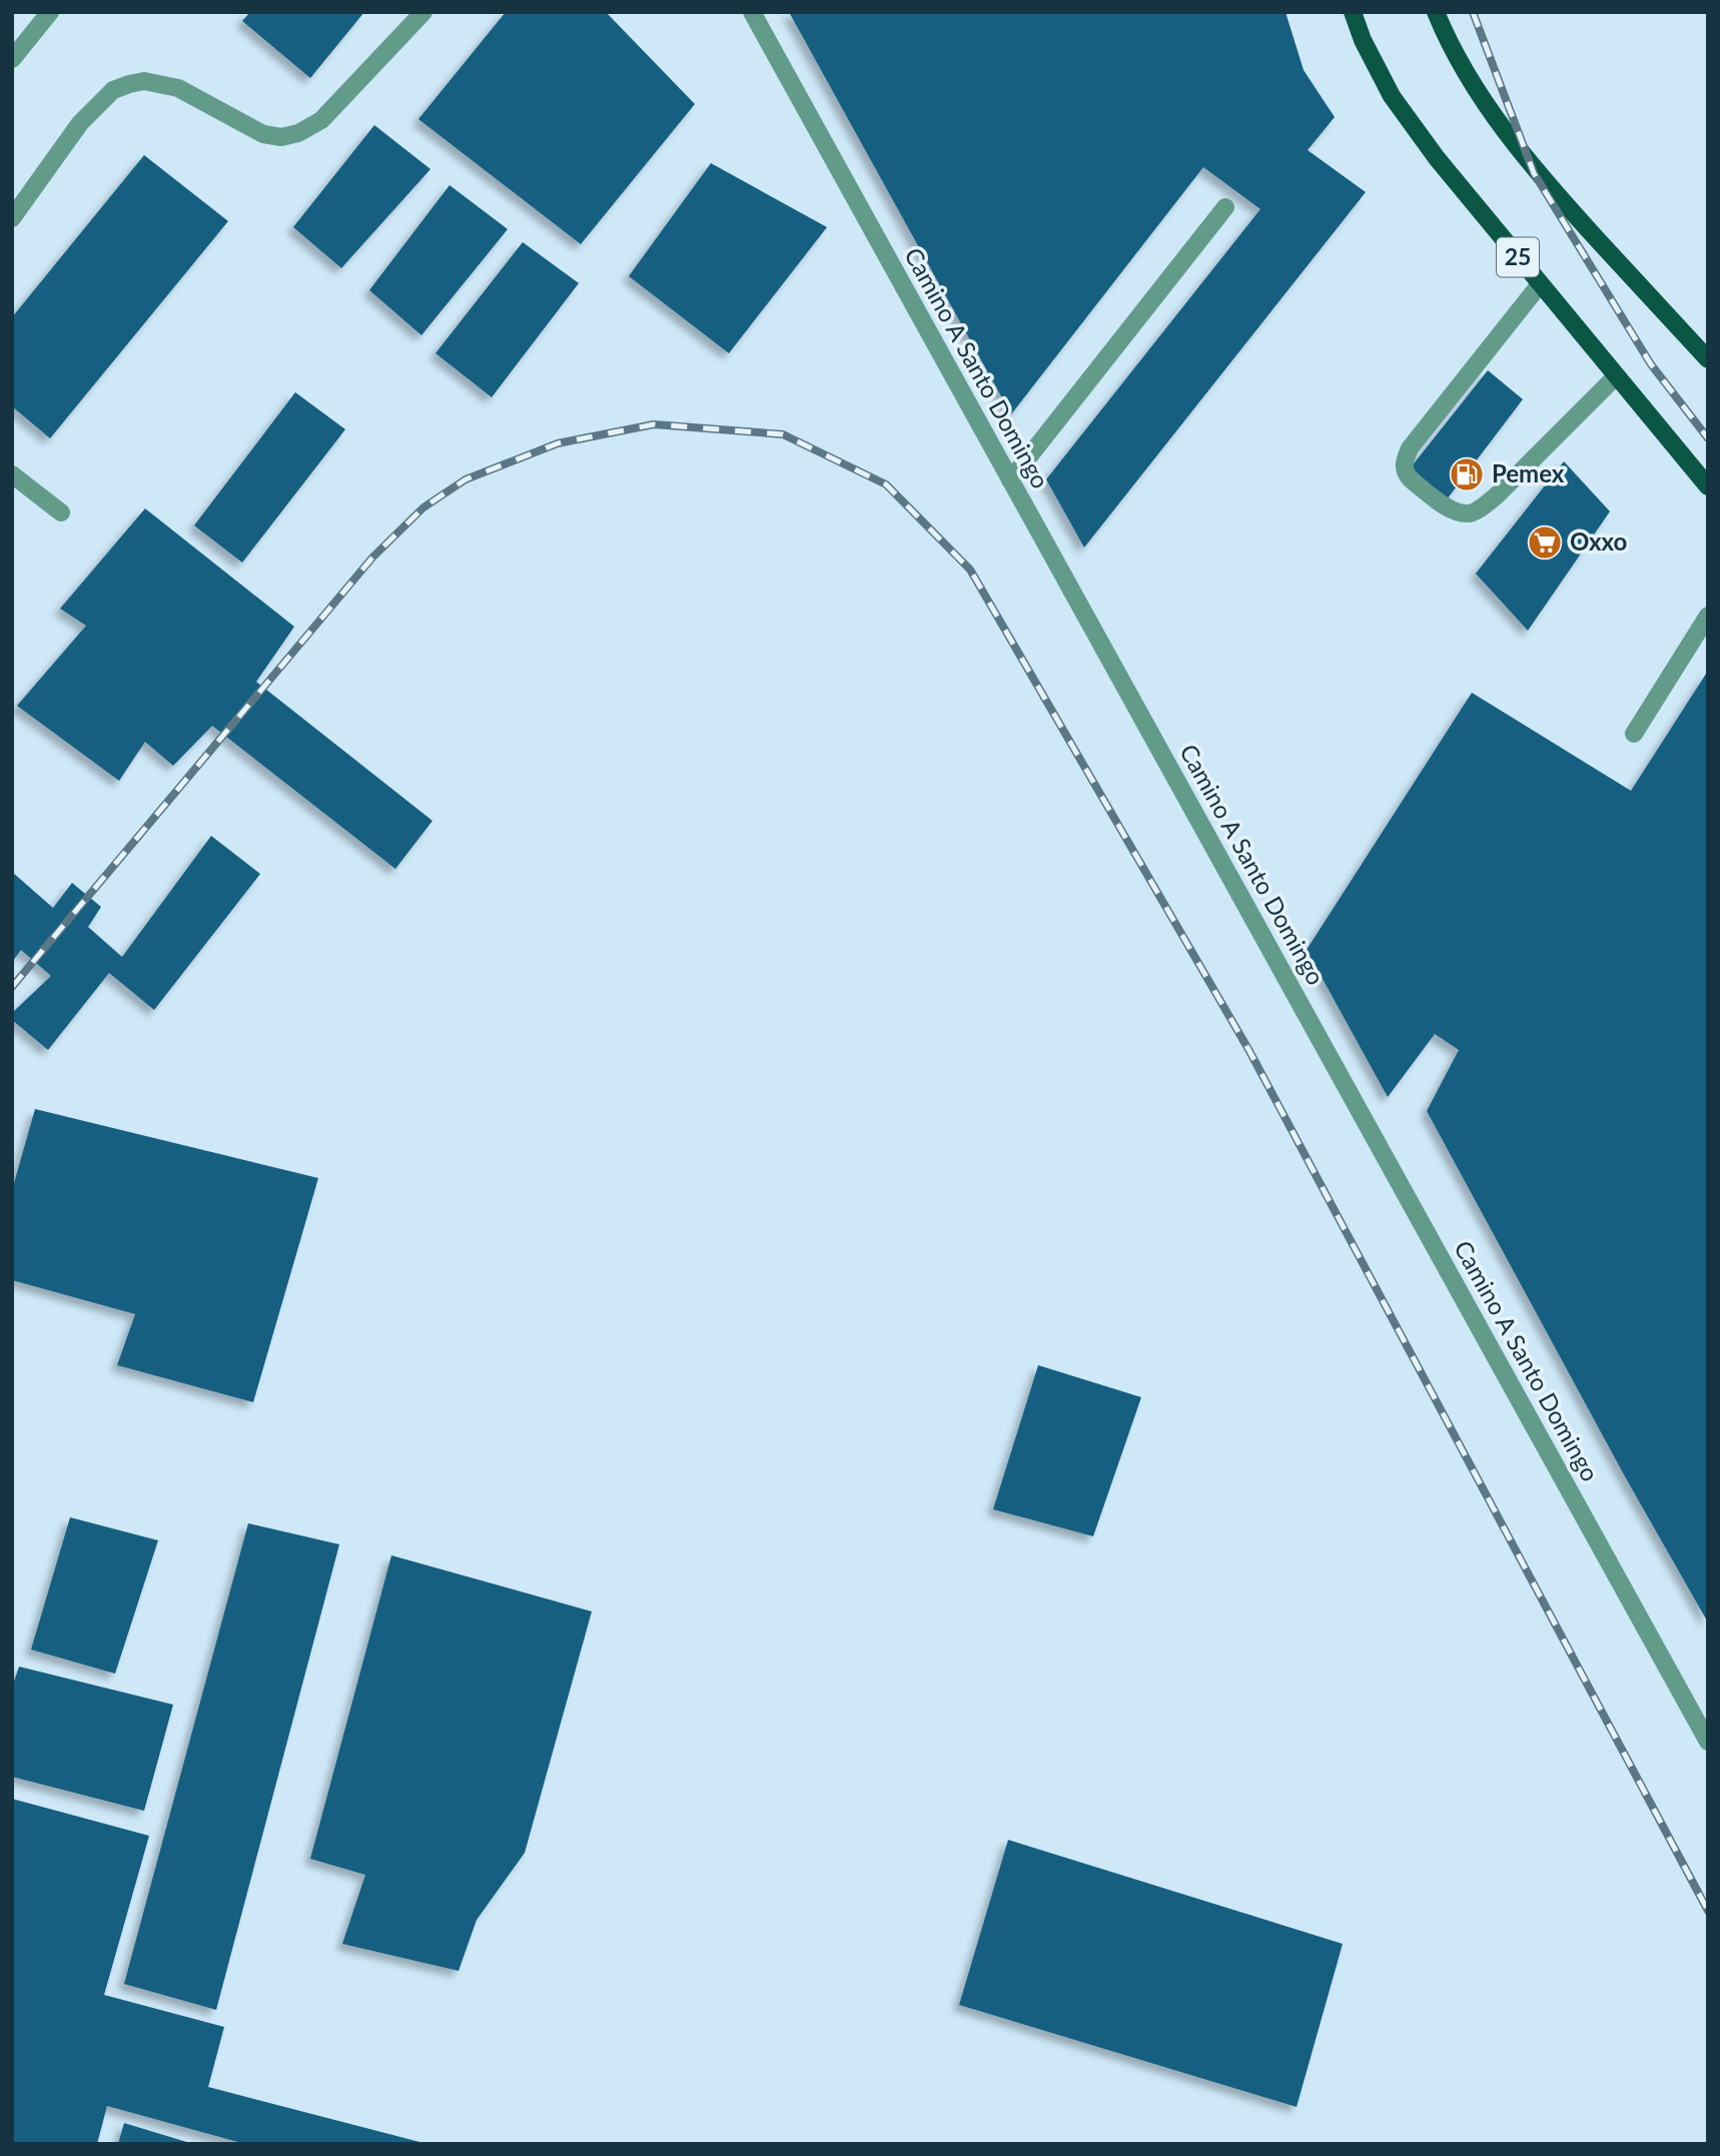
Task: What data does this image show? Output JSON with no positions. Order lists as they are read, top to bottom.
{
  "streets": {
    "main road": ["25"],
    "street": ["Camino A Santo Domingo"]
  },
  "places": {
    "fuel station": ["Pemex"],
    "supermarket": ["Oxxo"]
  }
}
